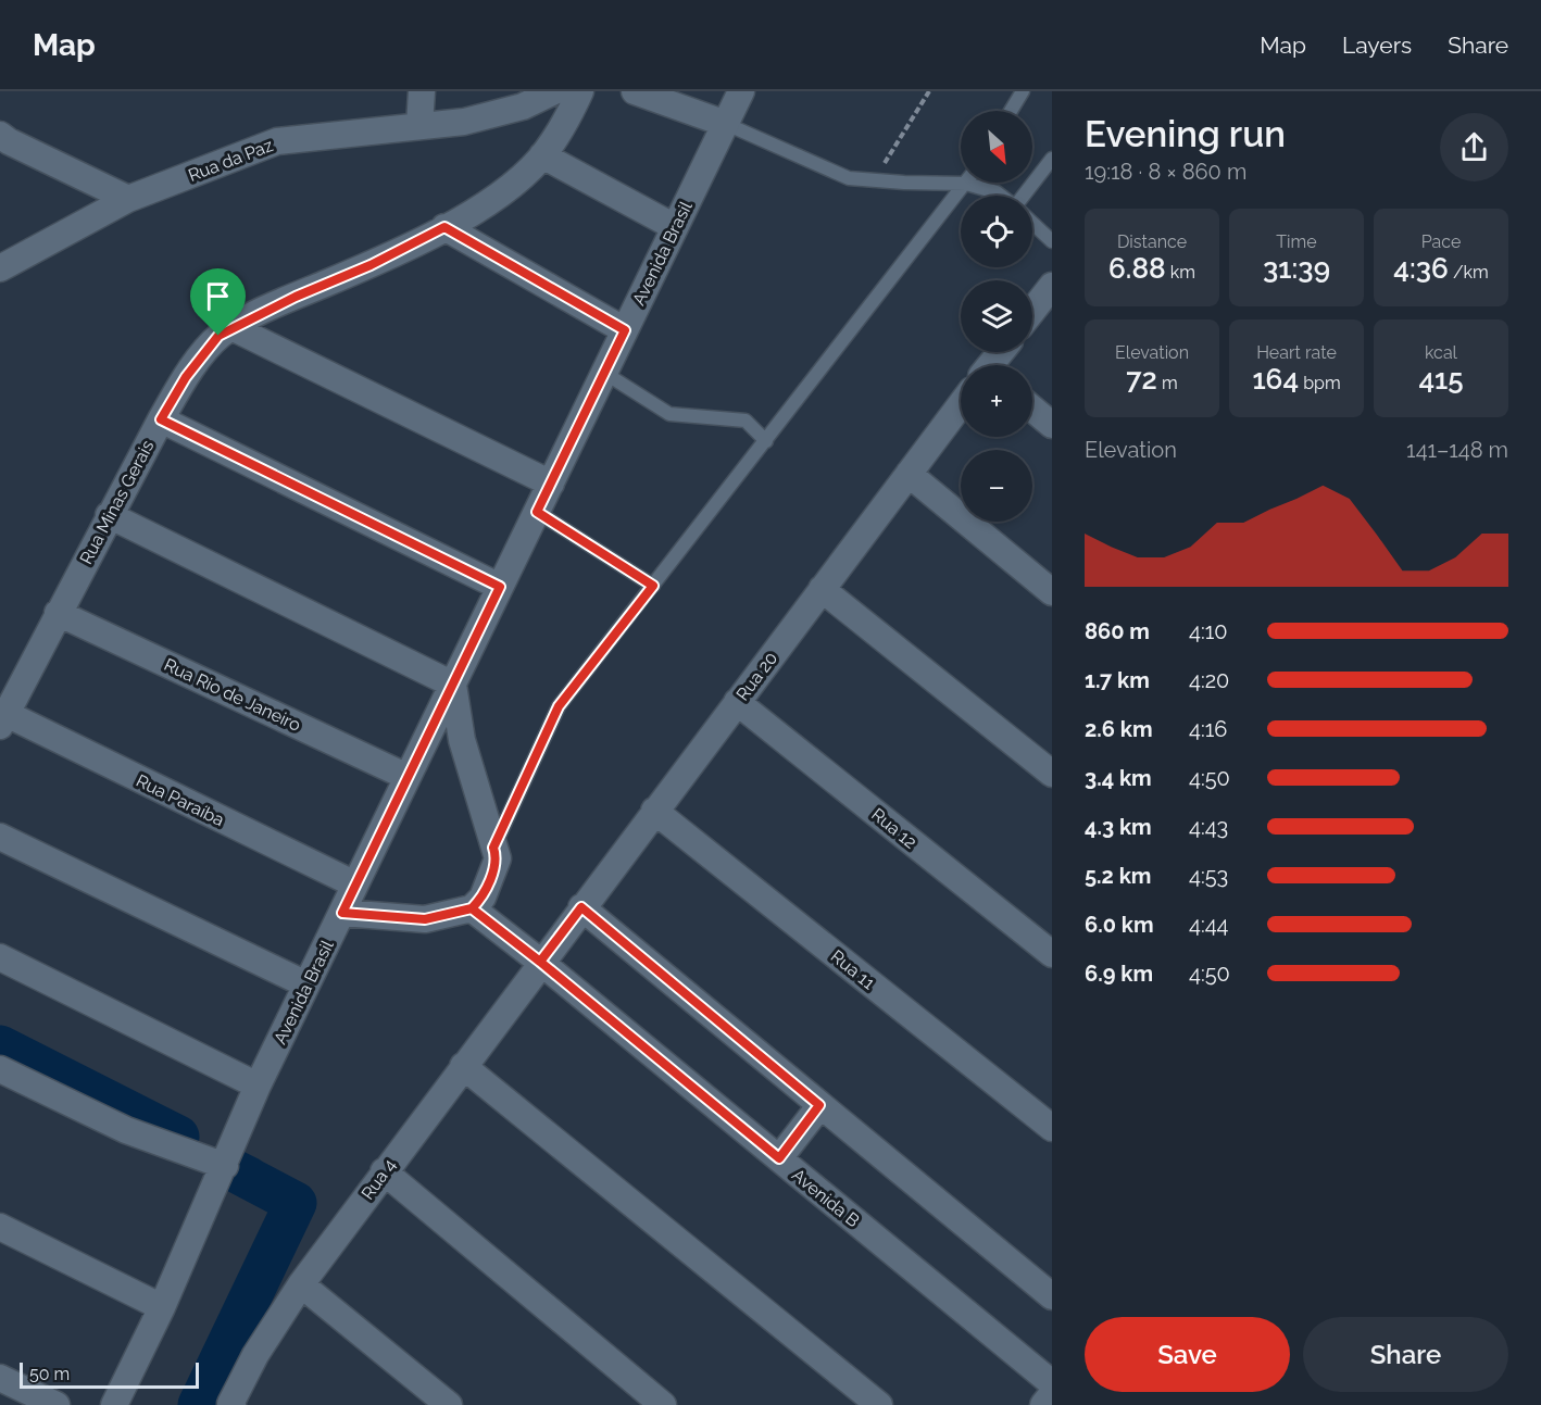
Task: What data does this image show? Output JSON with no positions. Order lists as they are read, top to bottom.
{
  "streets": {
    "street": [
      "Rua da Paz",
      "Avenida Brasil",
      "Rua Minas Gerais",
      "Rua 20",
      "Rua Rio de Janeiro",
      "Rua Paraíba",
      "Rua 12",
      "Rua 11",
      "Rua 4",
      "Avenida B"
    ]
  },
  "crossings": [
    ["Avenida Brasil", "Rua Rio de Janeiro"],
    ["Avenida Brasil", "Rua Paraíba"],
    ["Rua Minas Gerais", "Rua Rio de Janeiro"],
    ["Rua Minas Gerais", "Rua Paraíba"],
    ["Rua 20", "Rua 12"],
    ["Rua 20", "Rua 11"],
    ["Rua 20", "Rua 4"],
    ["Rua 20", "Avenida B"],
    ["Rua 4", "Avenida B"]
  ],
  "scale_bar": "50 m",
  "north": "bottom right",
  "page": {
    "header": "Map",
    "nav": ["Map", "Layers", "Share"],
    "heading": ["Evening run", "19:18 · 8 × 860 m"],
    "map_buttons": ["+", "−"],
    "stats": [
      ["Distance", "6.88 km"],
      ["Time", "31:39"],
      ["Pace", "4:36 /km"],
      ["Elevation", "72 m"],
      ["Heart rate", "164 bpm"],
      ["kcal", "415"]
    ],
    "chart": ["Elevation", "141–148 m"],
    "list": [
      {
        "name": "860 m",
        "note": "4:10"
      },
      {
        "name": "1.7 km",
        "note": "4:20"
      },
      {
        "name": "2.6 km",
        "note": "4:16"
      },
      {
        "name": "3.4 km",
        "note": "4:50"
      },
      {
        "name": "4.3 km",
        "note": "4:43"
      },
      {
        "name": "5.2 km",
        "note": "4:53"
      },
      {
        "name": "6.0 km",
        "note": "4:44"
      },
      {
        "name": "6.9 km",
        "note": "4:50"
      }
    ],
    "buttons": ["Save", "Share"],
    "scale": "50 m"
  }
}
